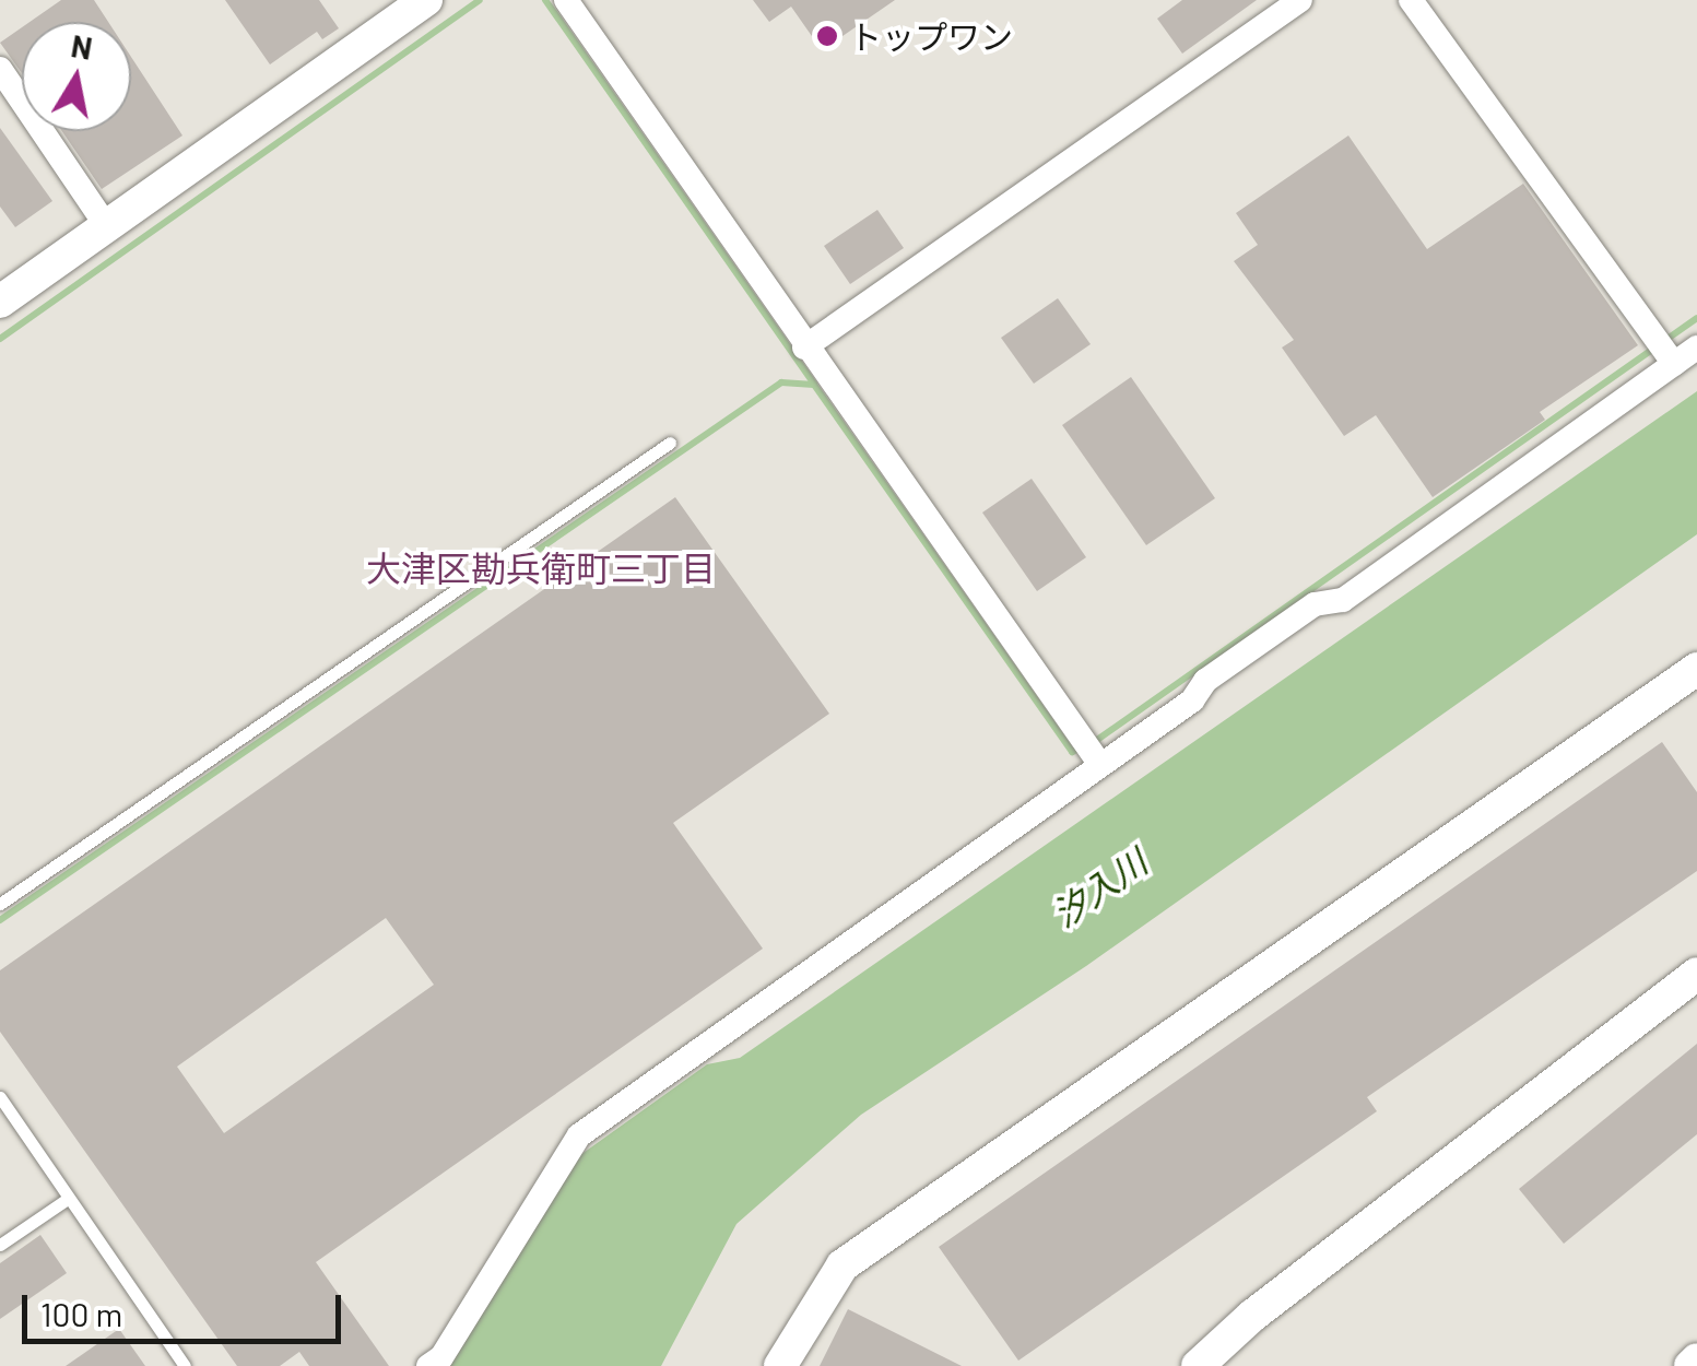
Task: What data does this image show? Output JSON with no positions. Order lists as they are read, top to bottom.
{
  "districts": ["大津区勘兵衛町三丁目"],
  "water": ["汐入川"],
  "places": ["トップワン"],
  "scale_bar": "100 m",
  "north": "top"
}
